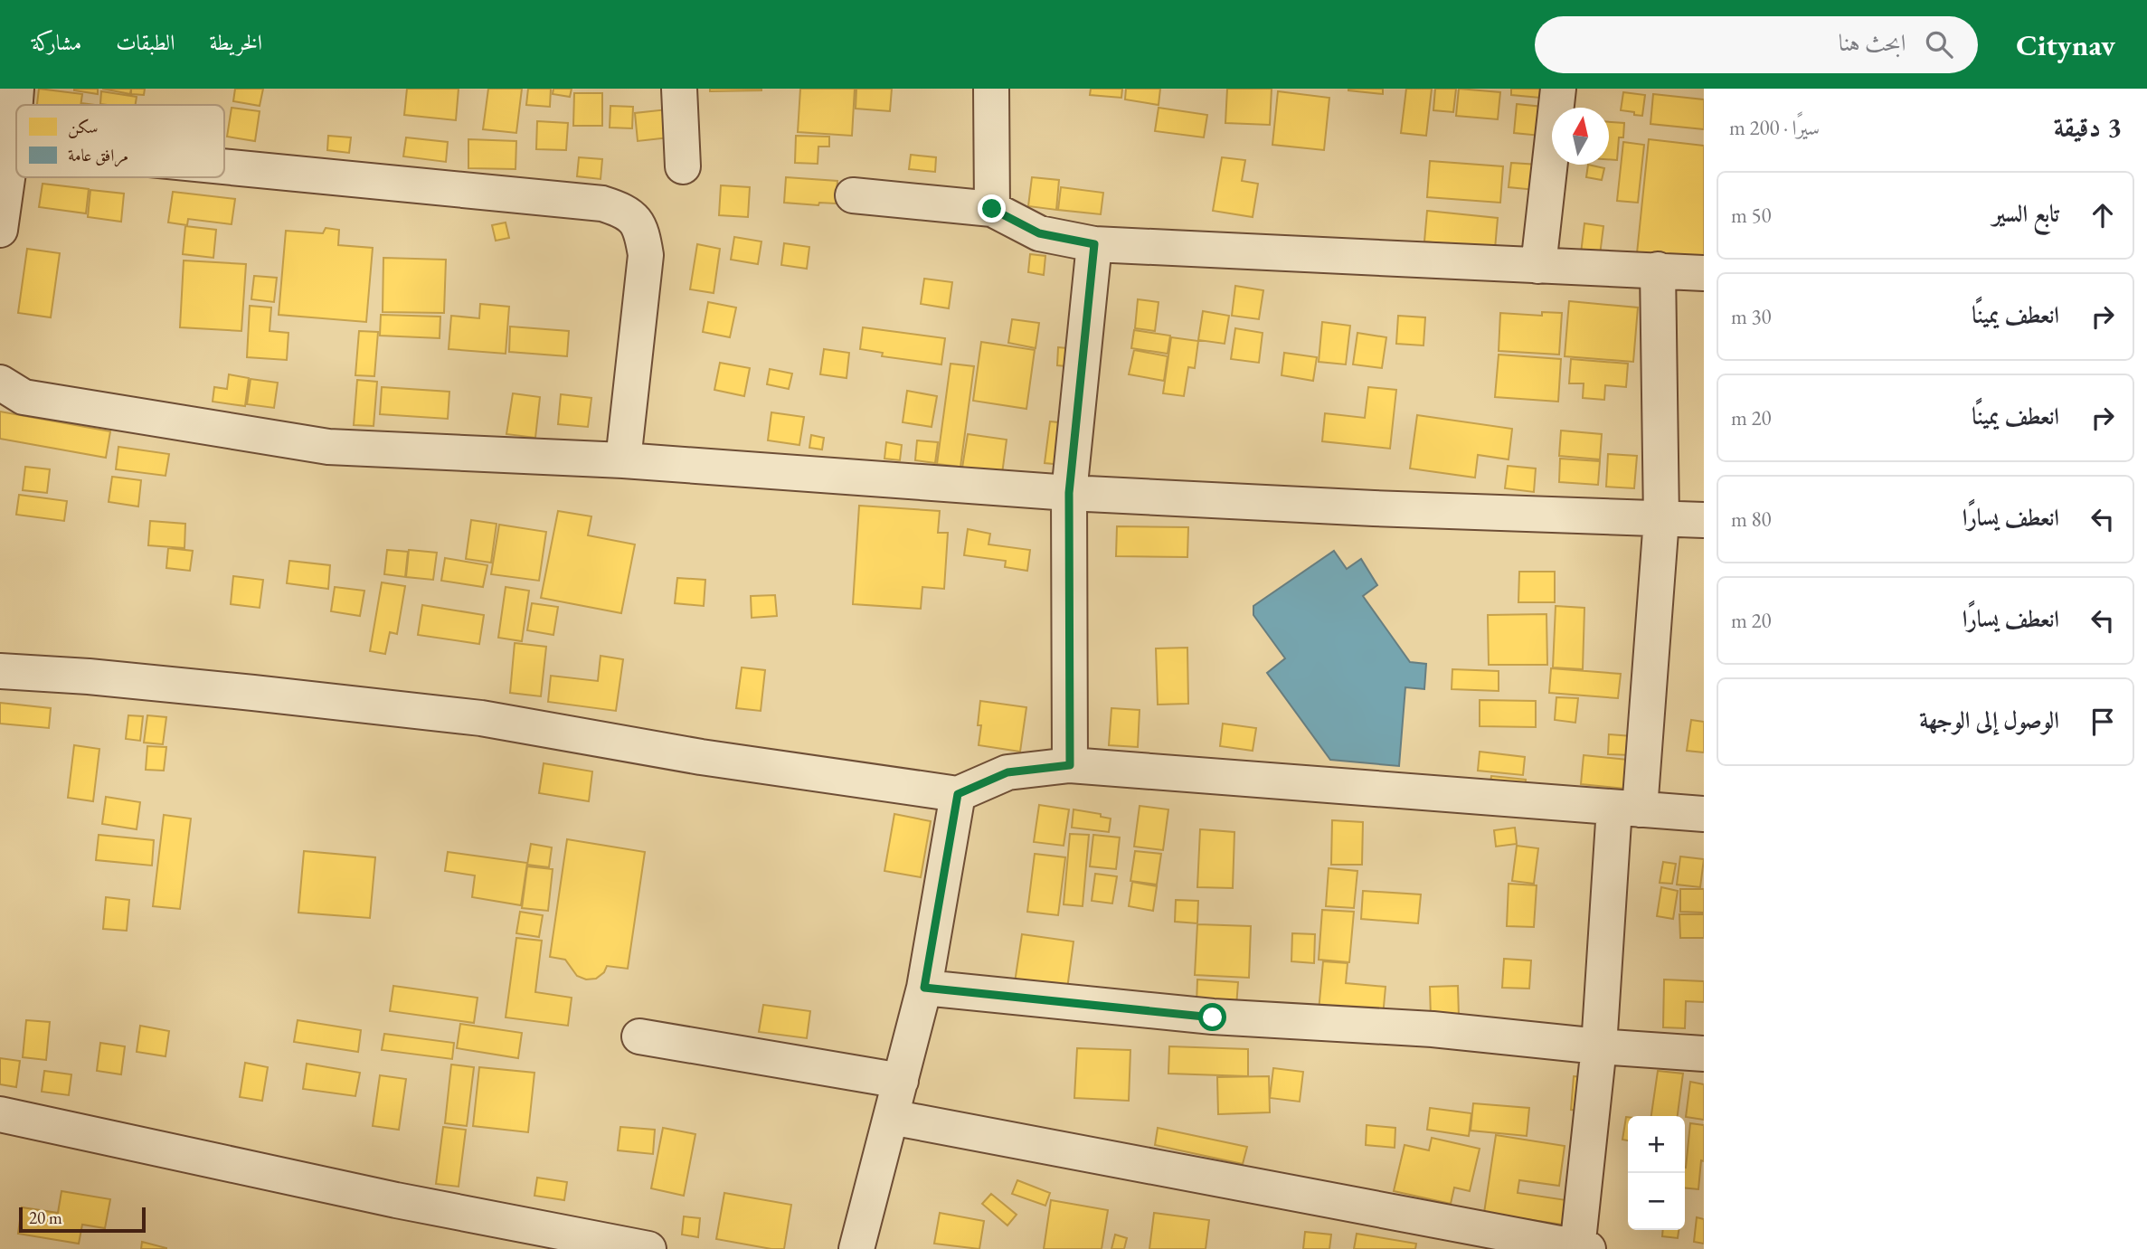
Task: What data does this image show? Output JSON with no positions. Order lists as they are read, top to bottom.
{
  "legend": ["سكن", "مرافق عامة"],
  "scale_bar": "20 m",
  "north": "top",
  "page": {
    "header": "Citynav",
    "search": "ابحث هنا",
    "nav": ["الخريطة", "الطبقات", "مشاركة"],
    "heading": ["3 دقيقة", "سيرًا · 200 m"],
    "list": [
      ["تابع السير", "50 m"],
      ["انعطف يمينًا", "30 m"],
      ["انعطف يمينًا", "20 m"],
      ["انعطف يسارًا", "80 m"],
      ["انعطف يسارًا", "20 m"],
      "الوصول إلى الوجهة"
    ],
    "map_buttons": ["+", "−"],
    "scale": "20 m"
  }
}
